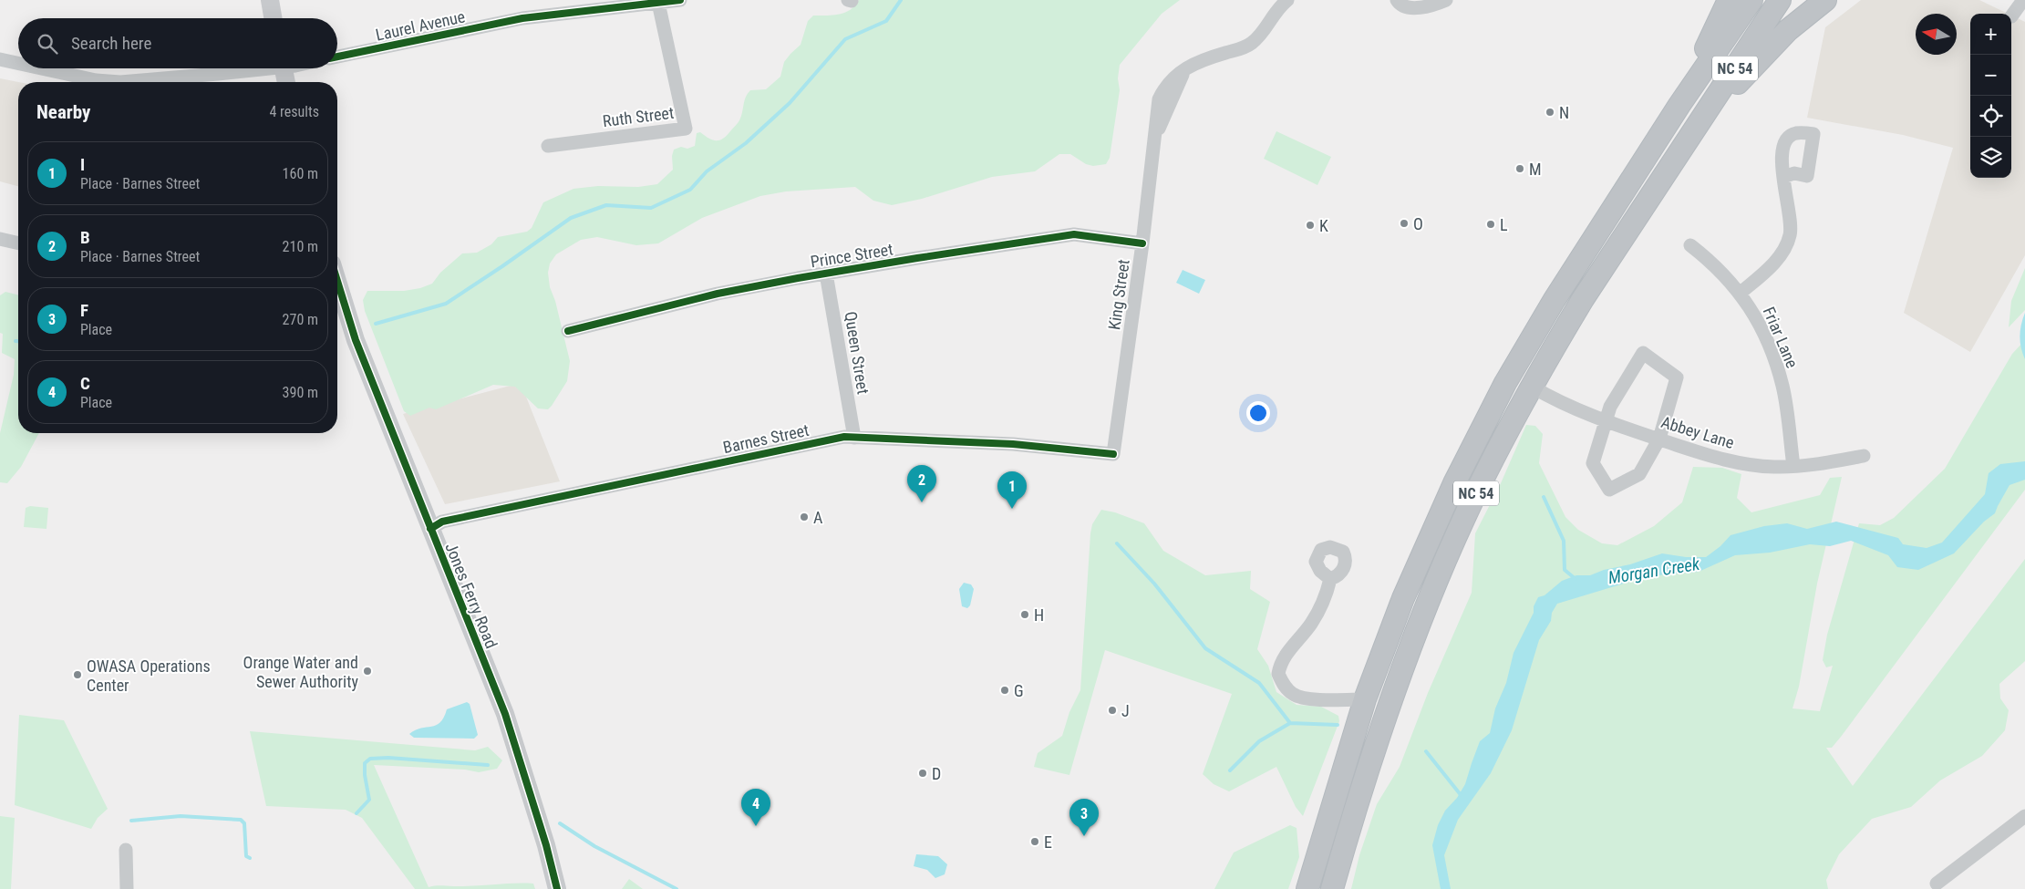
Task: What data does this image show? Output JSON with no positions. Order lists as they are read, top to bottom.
{
  "streets": {
    "highway": ["NC 54"],
    "main road": ["Jones Ferry Road"],
    "street": [
      "Laurel Avenue",
      "Ruth Street",
      "Prince Street",
      "King Street",
      "Friar Lane",
      "Queen Street",
      "Abbey Lane",
      "Barnes Street"
    ]
  },
  "crossings": [
    ["Laurel Avenue", "Ruth Street"],
    ["NC 54", "Abbey Lane"],
    ["Prince Street", "King Street"],
    ["Prince Street", "Queen Street"],
    ["King Street", "Barnes Street"],
    ["Friar Lane", "Abbey Lane"],
    ["Queen Street", "Barnes Street"],
    ["Barnes Street", "Jones Ferry Road"]
  ],
  "water": ["Morgan Creek"],
  "places": [
    "N",
    "M",
    "O",
    "L",
    "K",
    "A",
    "H",
    "Orange Water and Sewer Authority",
    "OWASA Operations Center",
    "G",
    "J",
    "D",
    "E"
  ],
  "north": "left",
  "page": {
    "map_buttons": ["+", "−"],
    "search": "Search here",
    "heading": ["Nearby", "4 results"],
    "list": [
      {
        "mark": "1",
        "name": "I",
        "note": "Place · Barnes Street",
        "value": "160 m"
      },
      {
        "mark": "2",
        "name": "B",
        "note": "Place · Barnes Street",
        "value": "210 m"
      },
      {
        "mark": "3",
        "name": "F",
        "note": "Place",
        "value": "270 m"
      },
      {
        "mark": "4",
        "name": "C",
        "note": "Place",
        "value": "390 m"
      }
    ],
    "pins": [
      "2",
      "1",
      "4",
      "3"
    ]
  }
}
